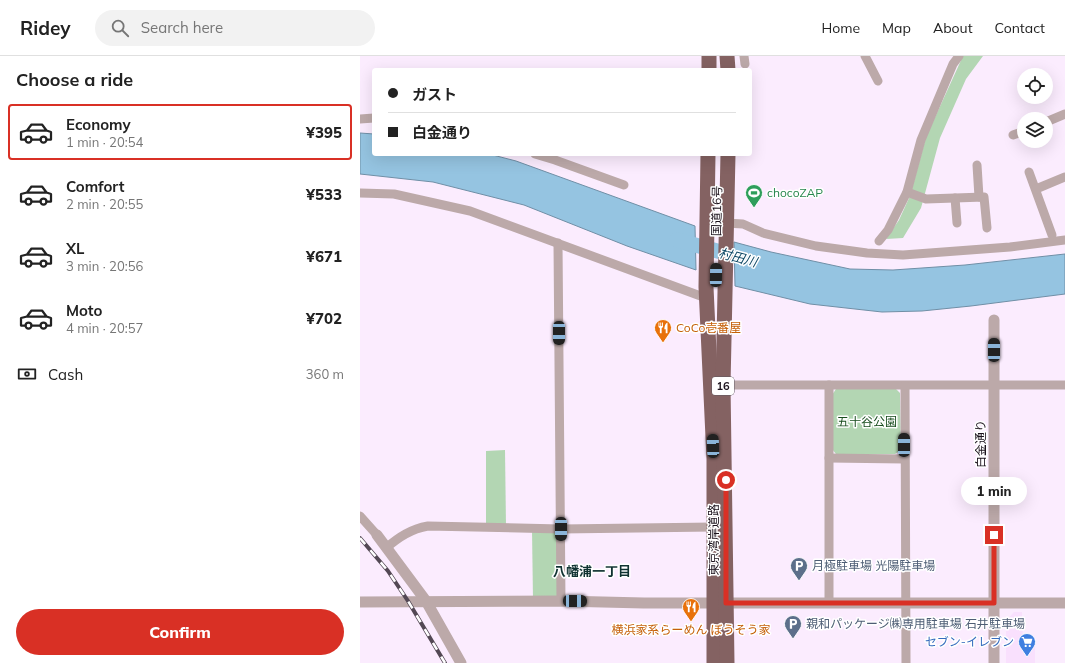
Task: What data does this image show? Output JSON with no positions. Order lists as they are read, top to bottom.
{
  "streets": {
    "highway": ["国道16号", "16", "東京湾岸道路"],
    "street": ["白金通り"]
  },
  "crossings": [
    ["国道16号", "東京湾岸道路"]
  ],
  "districts": ["八幡浦一丁目"],
  "water": ["村田川"],
  "parks": ["五十谷公園"],
  "places": {
    "sports": ["chocoZAP"],
    "restaurant": ["CoCo壱番屋", "横浜家系らーめん ぼうそう家"],
    "parking": ["月極駐車場 光陽駐車場", "親和パッケージ㈱専用駐車場 石井駐車場"],
    "supermarket": ["セブン-イレブン"]
  },
  "page": {
    "header": "Ridey",
    "search": "Search here",
    "nav": [
      "Home",
      "Map",
      "About",
      "Contact"
    ],
    "heading": "Choose a ride",
    "banner": ["ガスト", "白金通り"],
    "list": [
      {
        "name": "Economy",
        "note": "1 min · 20:54",
        "value": "¥395"
      },
      {
        "name": "Comfort",
        "note": "2 min · 20:55",
        "value": "¥533"
      },
      {
        "name": "XL",
        "note": "3 min · 20:56",
        "value": "¥671"
      },
      {
        "name": "Moto",
        "note": "4 min · 20:57",
        "value": "¥702"
      }
    ],
    "pay": ["Cash", "360 m"],
    "bubble": "1 min",
    "buttons": "Confirm"
  }
}
